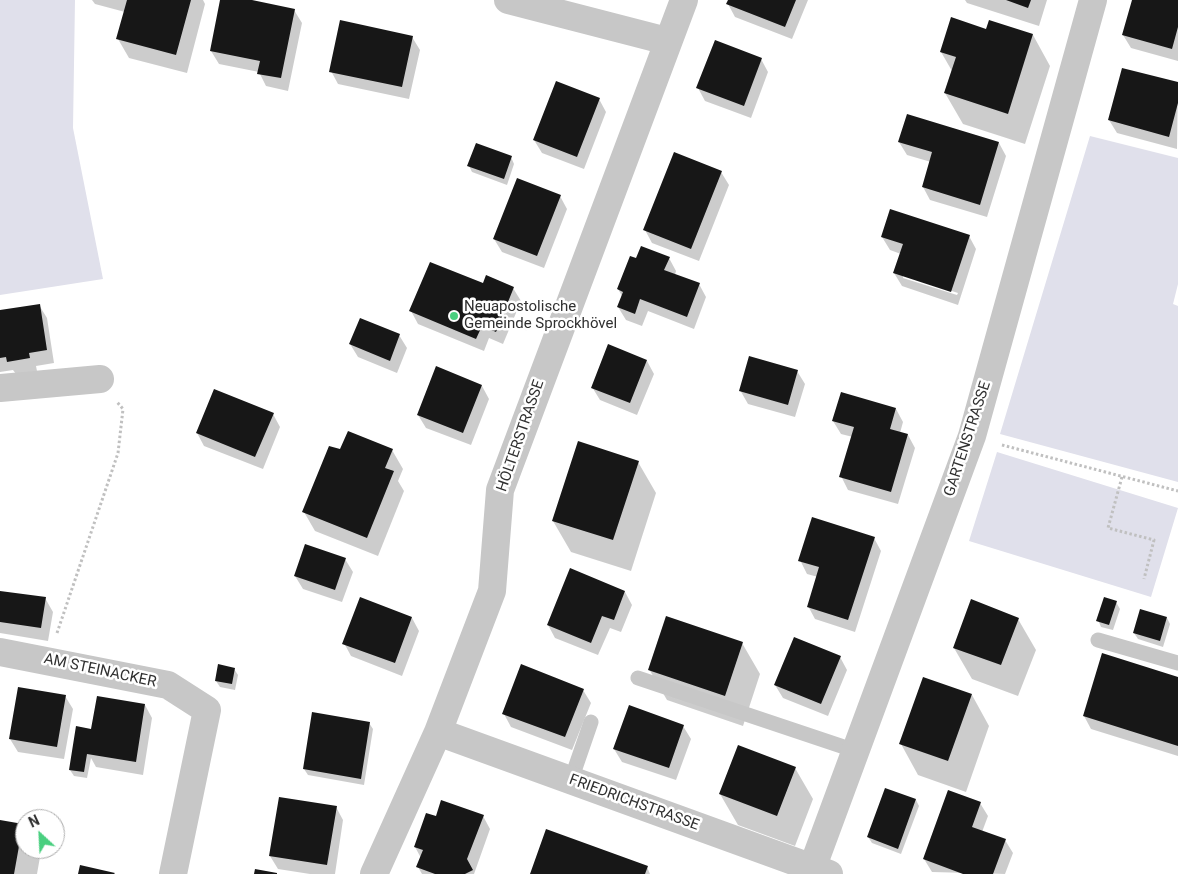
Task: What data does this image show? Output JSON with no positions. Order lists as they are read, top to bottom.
{
  "streets": {
    "street": [
      "HÖLTERSTRASSE",
      "GARTENSTRASSE",
      "AM STEINACKER",
      "FRIEDRICHSTRASSE"
    ]
  },
  "crossings": [
    ["HÖLTERSTRASSE", "FRIEDRICHSTRASSE"],
    ["GARTENSTRASSE", "FRIEDRICHSTRASSE"]
  ],
  "places": ["Neuapostolische Gemeinde Sprockhövel"],
  "north": "top left"
}
